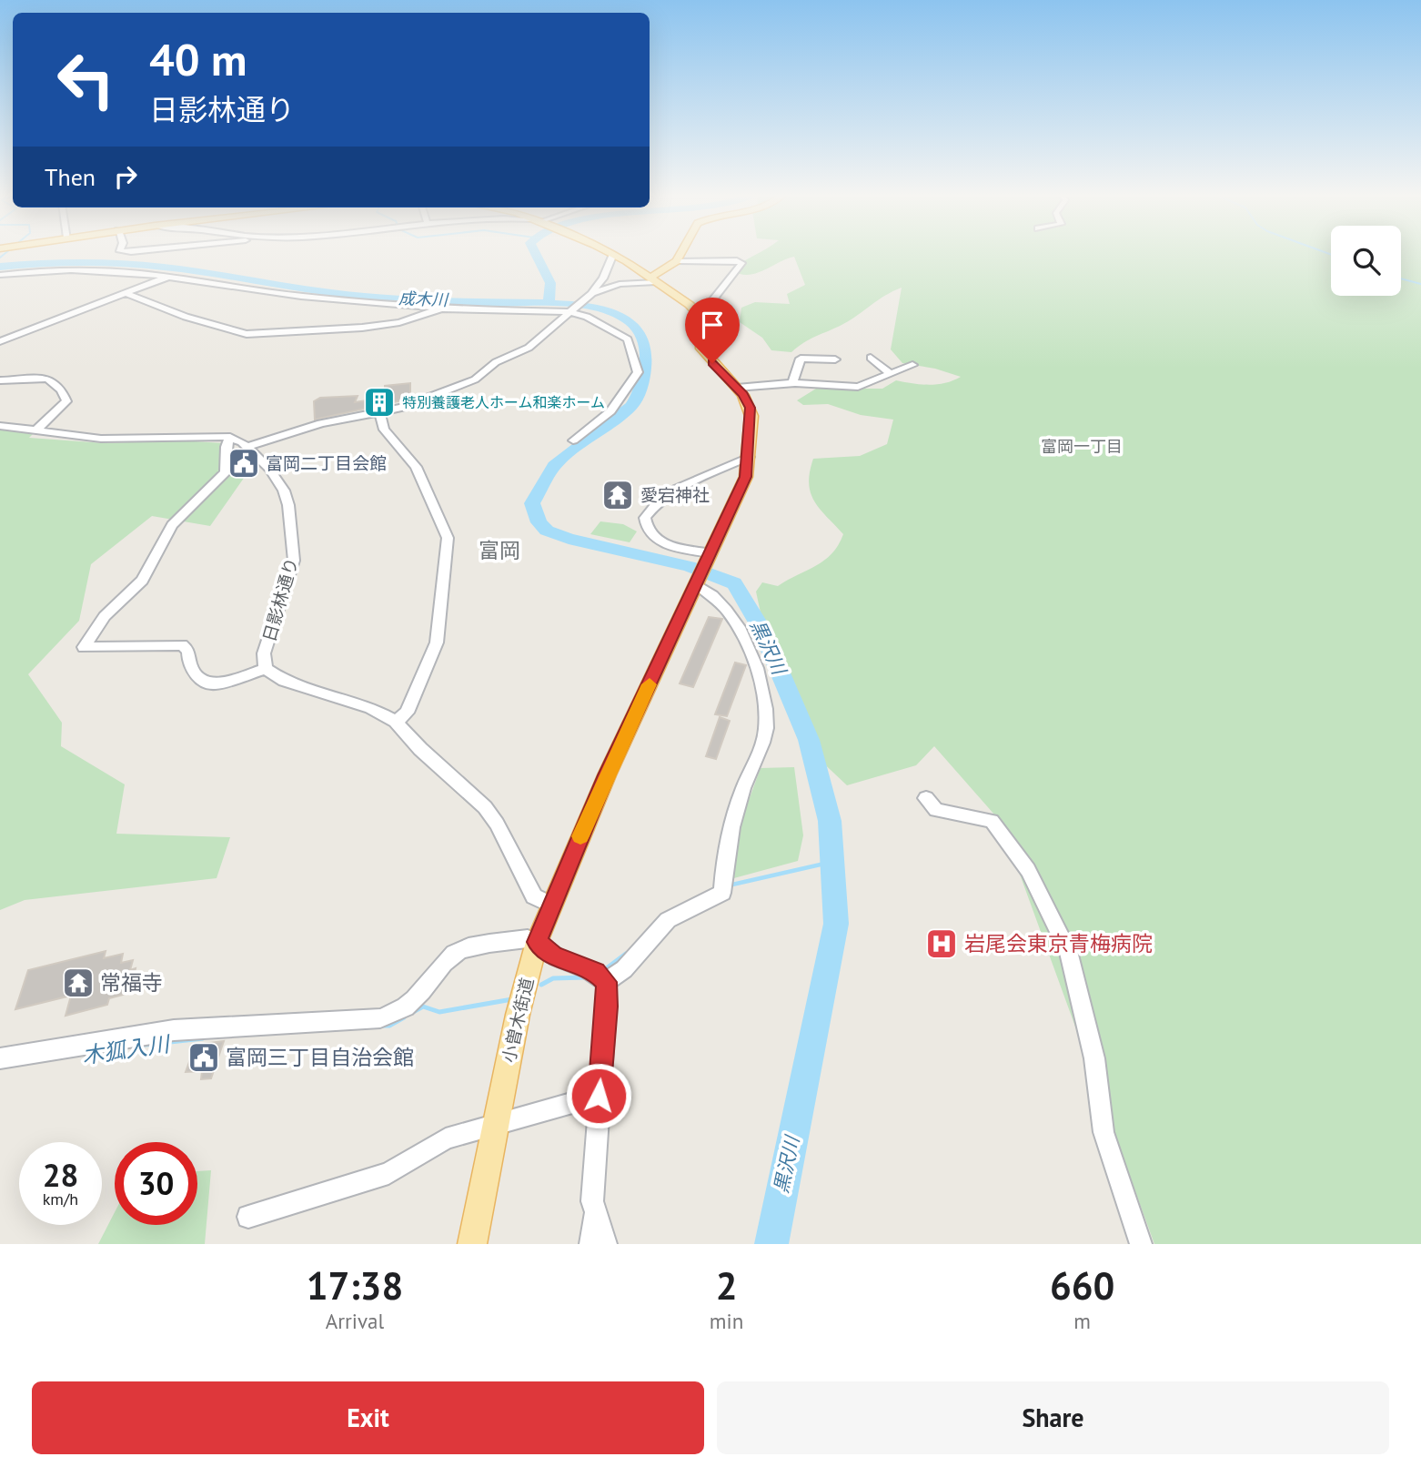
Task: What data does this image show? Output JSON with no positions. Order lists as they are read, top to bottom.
{
  "streets": {
    "main road": ["小曽木街道"],
    "street": ["日影林通り"]
  },
  "districts": ["富岡一丁目", "富岡"],
  "water": ["成木川", "黒沢川", "木狐入川"],
  "places": {
    "building": ["特別養護老人ホーム和楽ホーム"],
    "public building": ["富岡二丁目会館", "富岡三丁目自治会館"],
    "temple": ["愛宕神社", "常福寺"],
    "hospital": ["岩尾会東京青梅病院"]
  },
  "page": {
    "turn": ["40 m", "日影林通り"],
    "then": "Then",
    "speed": "28 km/h",
    "limit": "30",
    "eta": [
      "17:38",
      "Arrival",
      "2",
      "min",
      "660",
      "m"
    ],
    "buttons": ["Exit", "Share"]
  }
}
